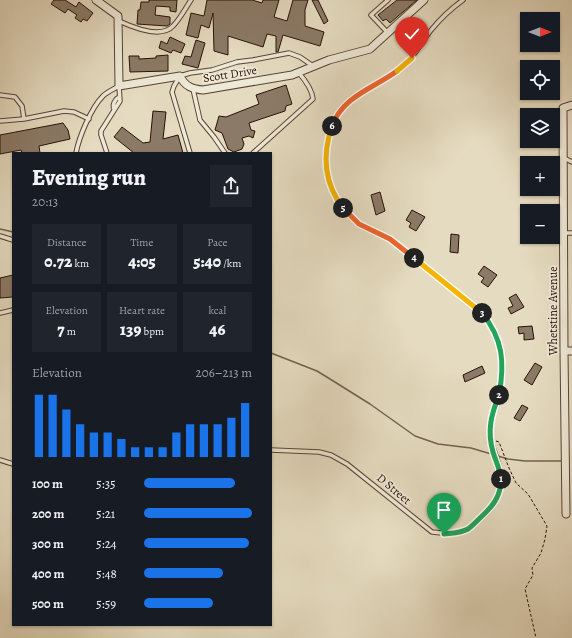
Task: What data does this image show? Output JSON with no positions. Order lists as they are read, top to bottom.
{
  "streets": {
    "street": ["Scott Drive", "Whetstine Avenue"],
    "lane": ["D Street"]
  },
  "north": "right",
  "page": {
    "map_buttons": ["+", "−"],
    "pins": [
      "6",
      "5",
      "4",
      "3",
      "2",
      "1"
    ],
    "heading": ["Evening run", "20:13"],
    "stats": [
      ["Distance", "0.72 km"],
      ["Time", "4:05"],
      ["Pace", "5:40 /km"],
      ["Elevation", "7 m"],
      ["Heart rate", "139 bpm"],
      ["kcal", "46"]
    ],
    "chart": ["Elevation", "206–213 m"],
    "list": [
      {
        "name": "100 m",
        "note": "5:35"
      },
      {
        "name": "200 m",
        "note": "5:21"
      },
      {
        "name": "300 m",
        "note": "5:24"
      },
      {
        "name": "400 m",
        "note": "5:48"
      },
      {
        "name": "500 m",
        "note": "5:59"
      }
    ]
  }
}
